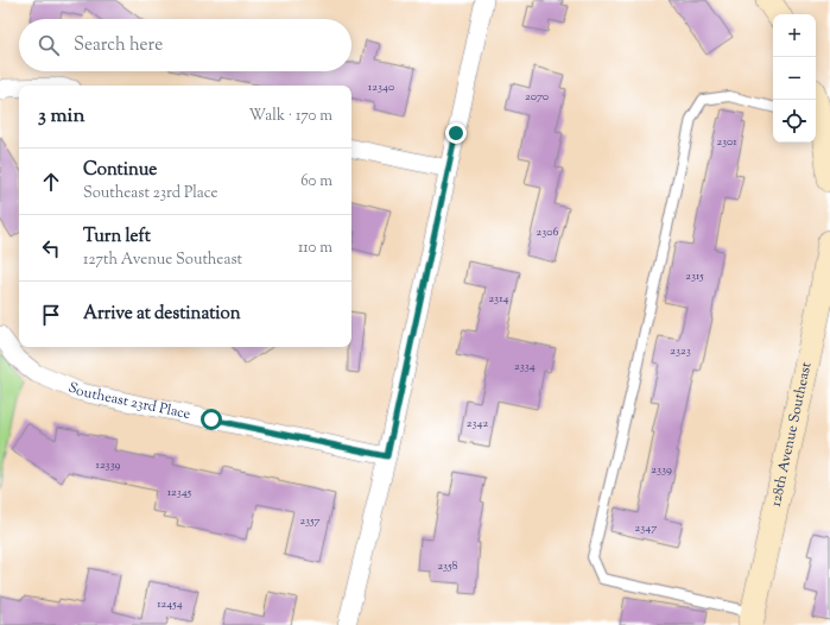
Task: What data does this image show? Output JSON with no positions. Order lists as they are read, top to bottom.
{
  "streets": {
    "street": ["Southeast 23rd Place", "128th Avenue Southeast"]
  },
  "house_numbers": [
    "12340",
    "2070",
    "2301",
    "2306",
    "2315",
    "2314",
    "2323",
    "2334",
    "2342",
    "12339",
    "2339",
    "12345",
    "2357",
    "2347",
    "2358",
    "12454"
  ],
  "page": {
    "map_buttons": ["+", "−"],
    "search": "Search here",
    "heading": ["3 min", "Walk · 170 m"],
    "list": [
      ["Continue", "Southeast 23rd Place", "60 m"],
      ["Turn left", "127th Avenue Southeast", "110 m"],
      "Arrive at destination"
    ]
  }
}
